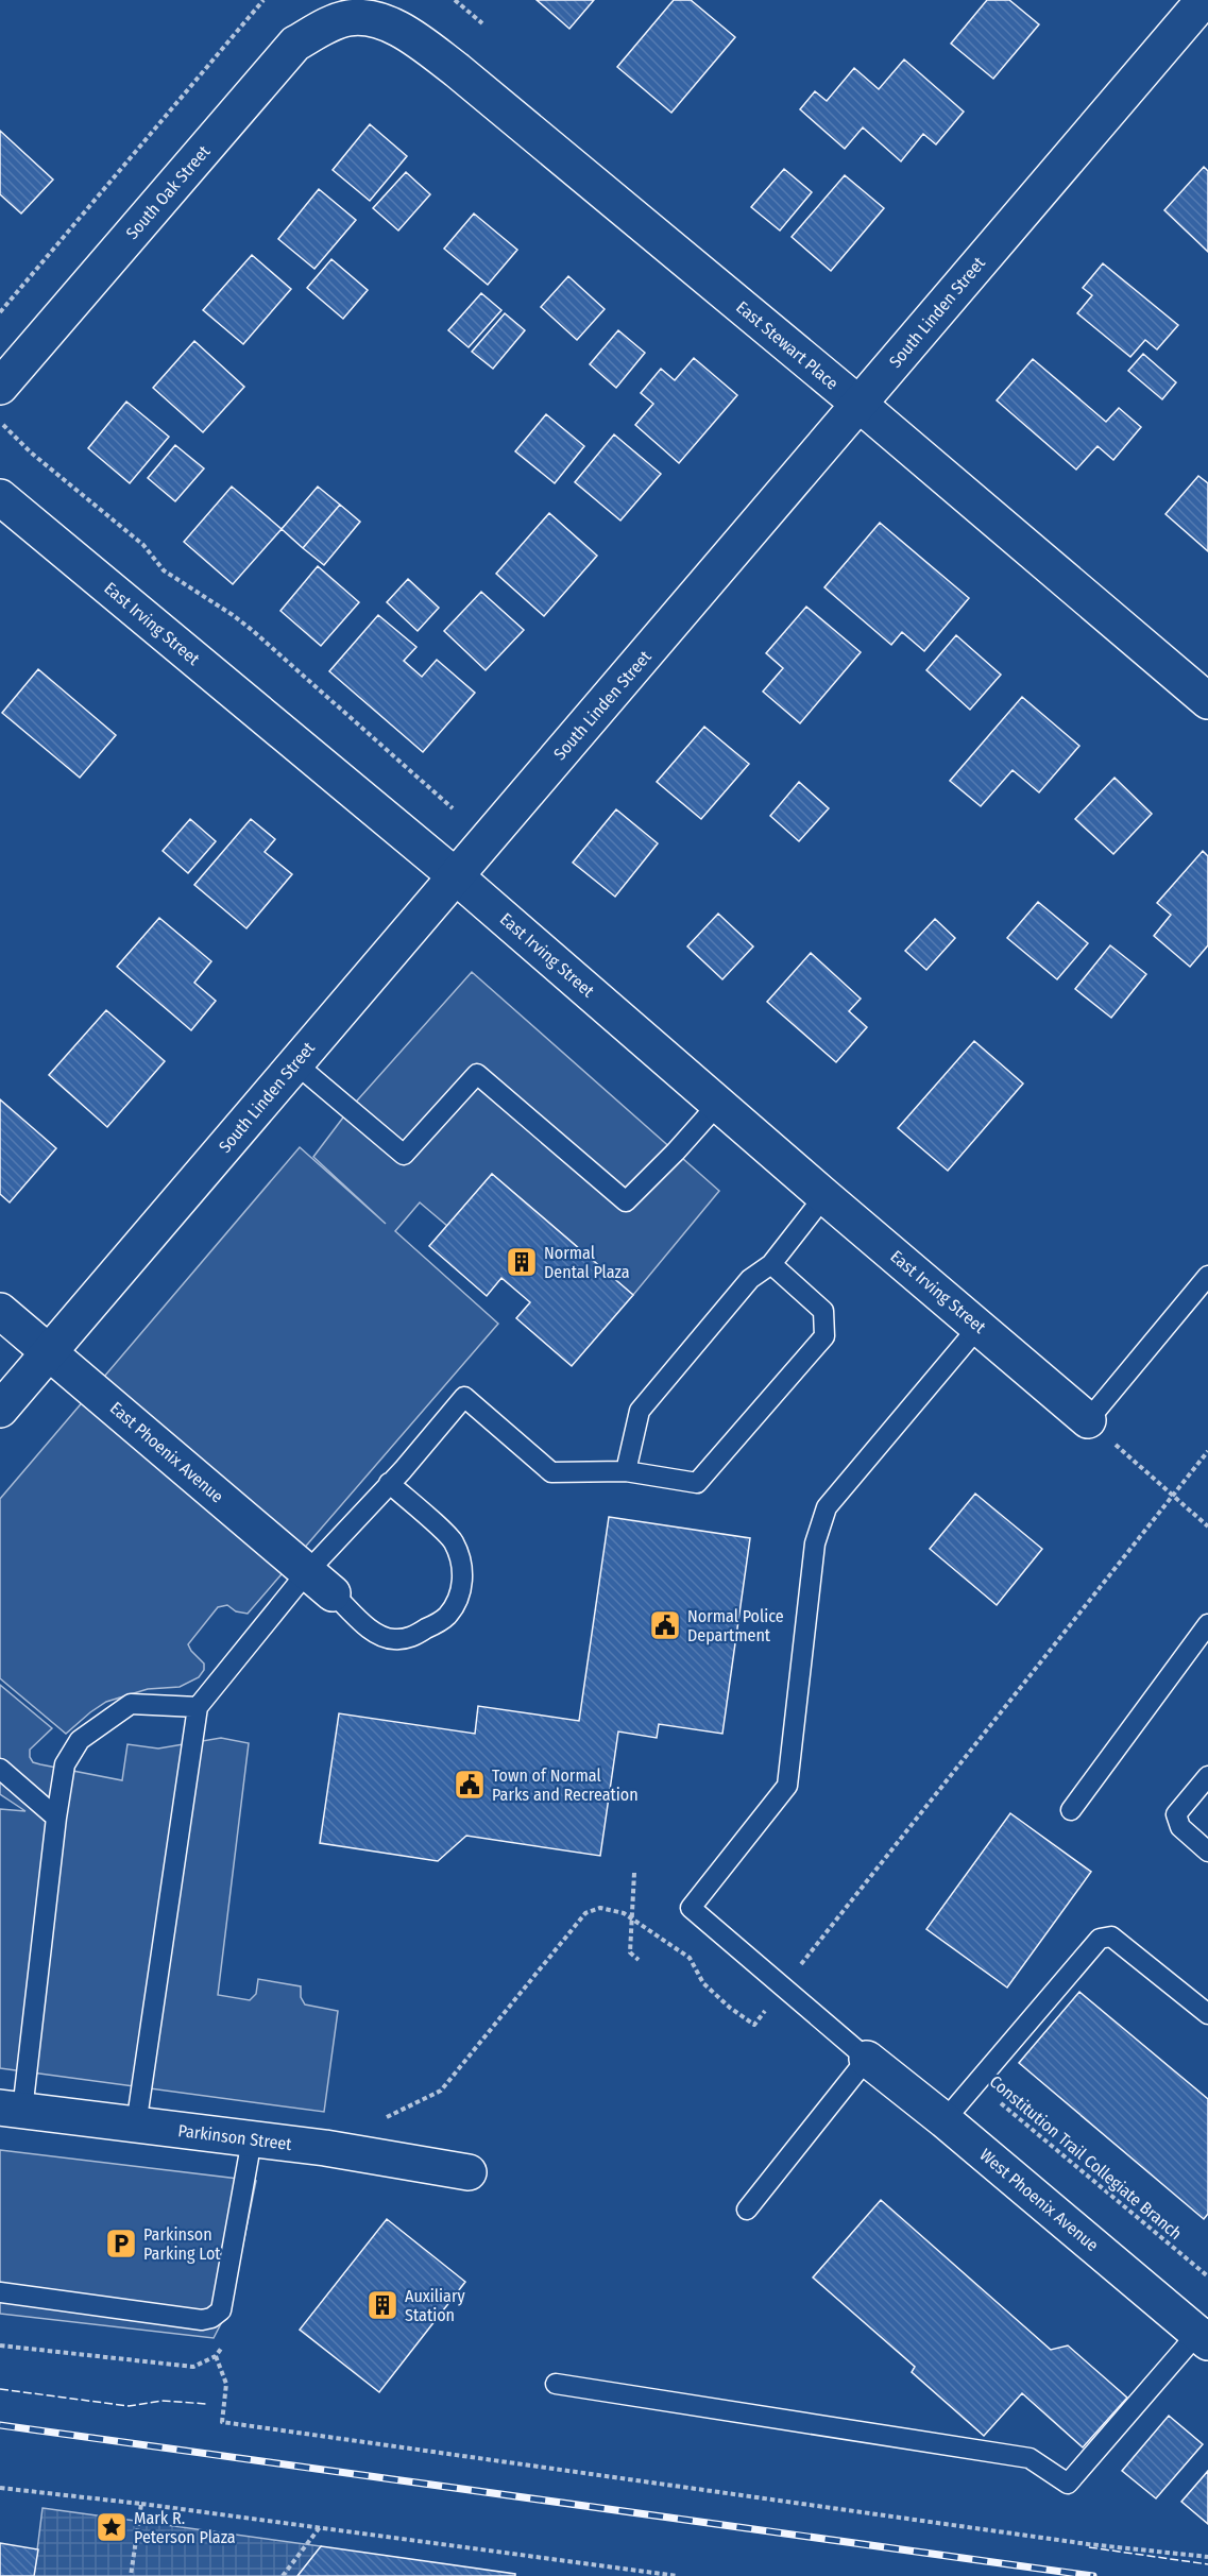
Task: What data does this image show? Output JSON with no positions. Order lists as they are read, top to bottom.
{
  "streets": {
    "street": [
      "South Oak Street",
      "South Linden Street",
      "East Stewart Place",
      "East Irving Street",
      "East Phoenix Avenue",
      "Parkinson Street",
      "West Phoenix Avenue"
    ],
    "path": ["Constitution Trail Collegiate Branch"]
  },
  "crossings": [
    ["South Oak Street", "East Stewart Place"],
    ["South Linden Street", "East Stewart Place"],
    ["South Linden Street", "East Irving Street"],
    ["South Linden Street", "East Phoenix Avenue"]
  ],
  "places": {
    "building": ["Normal Dental Plaza", "Auxiliary Station"],
    "public building": ["Normal Police Department", "Town of Normal Parks and Recreation"],
    "parking": ["Parkinson Parking Lot"],
    "place": ["Mark R. Peterson Plaza"]
  }
}
